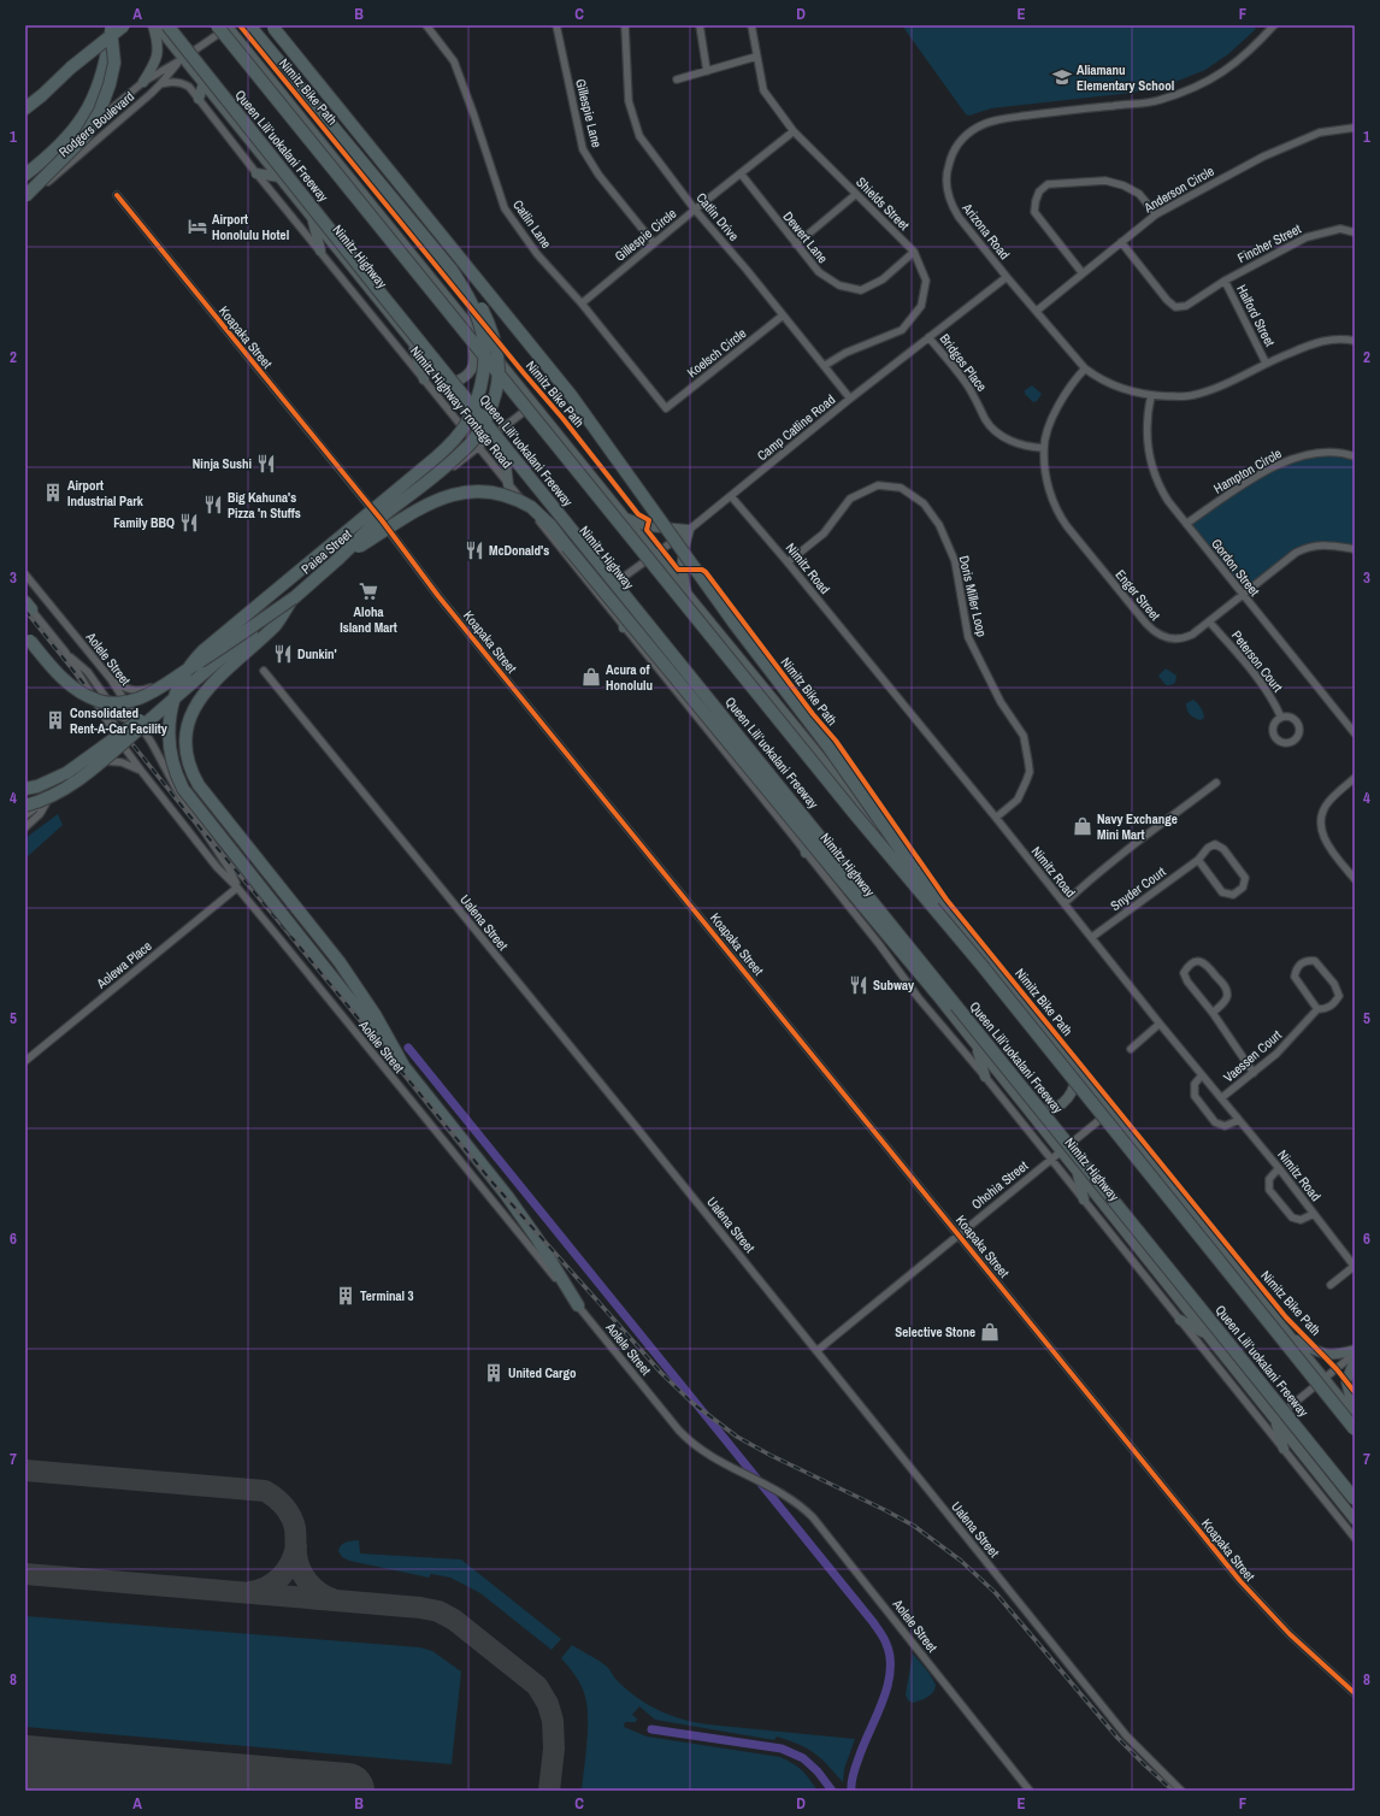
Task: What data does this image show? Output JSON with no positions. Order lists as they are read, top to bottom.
{
  "streets": {
    "highway": ["Queen Liliʻuokalani Freeway"],
    "main road": ["Nimitz Highway"],
    "street": [
      "Gillespie Lane",
      "Rodgers Boulevard",
      "Anderson Circle",
      "Shields Street",
      "Catlin Drive",
      "Catlin Lane",
      "Arizona Road",
      "Gillespie Circle",
      "Dewert Lane",
      "Fincher Street",
      "Halford Street",
      "Koapaka Street",
      "Koelsch Circle",
      "Bridges Place",
      "Nimitz Highway Frontage Road",
      "Camp Catline Road",
      "Hampton Circle",
      "Paiea Street",
      "Gordon Street",
      "Nimitz Road",
      "Enger Street",
      "Doris Miller Loop",
      "Aolele Street",
      "Peterson Court",
      "Snyder Court",
      "Ualena Street",
      "Aolewa Place",
      "Vaessen Court",
      "Ohohia Street"
    ],
    "cycle path": ["Nimitz Bike Path"]
  },
  "crossings": [
    ["Gillespie Lane", "Gillespie Circle"],
    ["Rodgers Boulevard", "Queen Liliʻuokalani Freeway"],
    ["Rodgers Boulevard", "Nimitz Highway"],
    ["Rodgers Boulevard", "Nimitz Highway Frontage Road"],
    ["Anderson Circle", "Arizona Road"],
    ["Anderson Circle", "Fincher Street"],
    ["Shields Street", "Catlin Drive"],
    ["Shields Street", "Gillespie Circle"],
    ["Shields Street", "Dewert Lane"],
    ["Catlin Drive", "Gillespie Circle"],
    ["Catlin Drive", "Koelsch Circle"],
    ["Catlin Drive", "Camp Catline Road"],
    ["Catlin Lane", "Gillespie Circle"],
    ["Catlin Lane", "Koelsch Circle"],
    ["Arizona Road", "Halford Street"],
    ["Arizona Road", "Camp Catline Road"],
    ["Arizona Road", "Gordon Street"],
    ["Arizona Road", "Enger Street"],
    ["Gillespie Circle", "Dewert Lane"],
    ["Fincher Street", "Halford Street"],
    ["Nimitz Highway", "Camp Catline Road"],
    ["Nimitz Highway", "Paiea Street"],
    ["Nimitz Highway", "Ohohia Street"],
    ["Koapaka Street", "Paiea Street"],
    ["Koapaka Street", "Ohohia Street"],
    ["Bridges Place", "Camp Catline Road"],
    ["Bridges Place", "Enger Street"],
    ["Nimitz Highway Frontage Road", "Camp Catline Road"],
    ["Nimitz Highway Frontage Road", "Paiea Street"],
    ["Nimitz Highway Frontage Road", "Ohohia Street"],
    ["Camp Catline Road", "Nimitz Road"],
    ["Hampton Circle", "Gordon Street"],
    ["Paiea Street", "Aolele Street"],
    ["Gordon Street", "Enger Street"],
    ["Nimitz Road", "Doris Miller Loop"],
    ["Nimitz Road", "Snyder Court"],
    ["Nimitz Road", "Vaessen Court"],
    ["Enger Street", "Peterson Court"],
    ["Aolele Street", "Aolewa Place"],
    ["Ualena Street", "Ohohia Street"]
  ],
  "places": {
    "school or university": ["Aliamanu Elementary School"],
    "hotel": ["Airport Honolulu Hotel"],
    "restaurant": [
      "Ninja Sushi",
      "Big Kahuna's Pizza 'n Stuffs",
      "Family BBQ",
      "McDonald's",
      "Dunkin'",
      "Subway"
    ],
    "building": [
      "Airport Industrial Park",
      "Consolidated Rent-A-Car Facility",
      "Terminal 3",
      "United Cargo"
    ],
    "supermarket": ["Aloha Island Mart"],
    "shop": ["Acura of Honolulu", "Navy Exchange Mini Mart", "Selective Stone"]
  },
  "grid": {
    "columns": [
      "A",
      "B",
      "C",
      "D",
      "E",
      "F"
    ],
    "rows": [
      "1",
      "2",
      "3",
      "4",
      "5",
      "6",
      "7",
      "8"
    ]
  }
}
